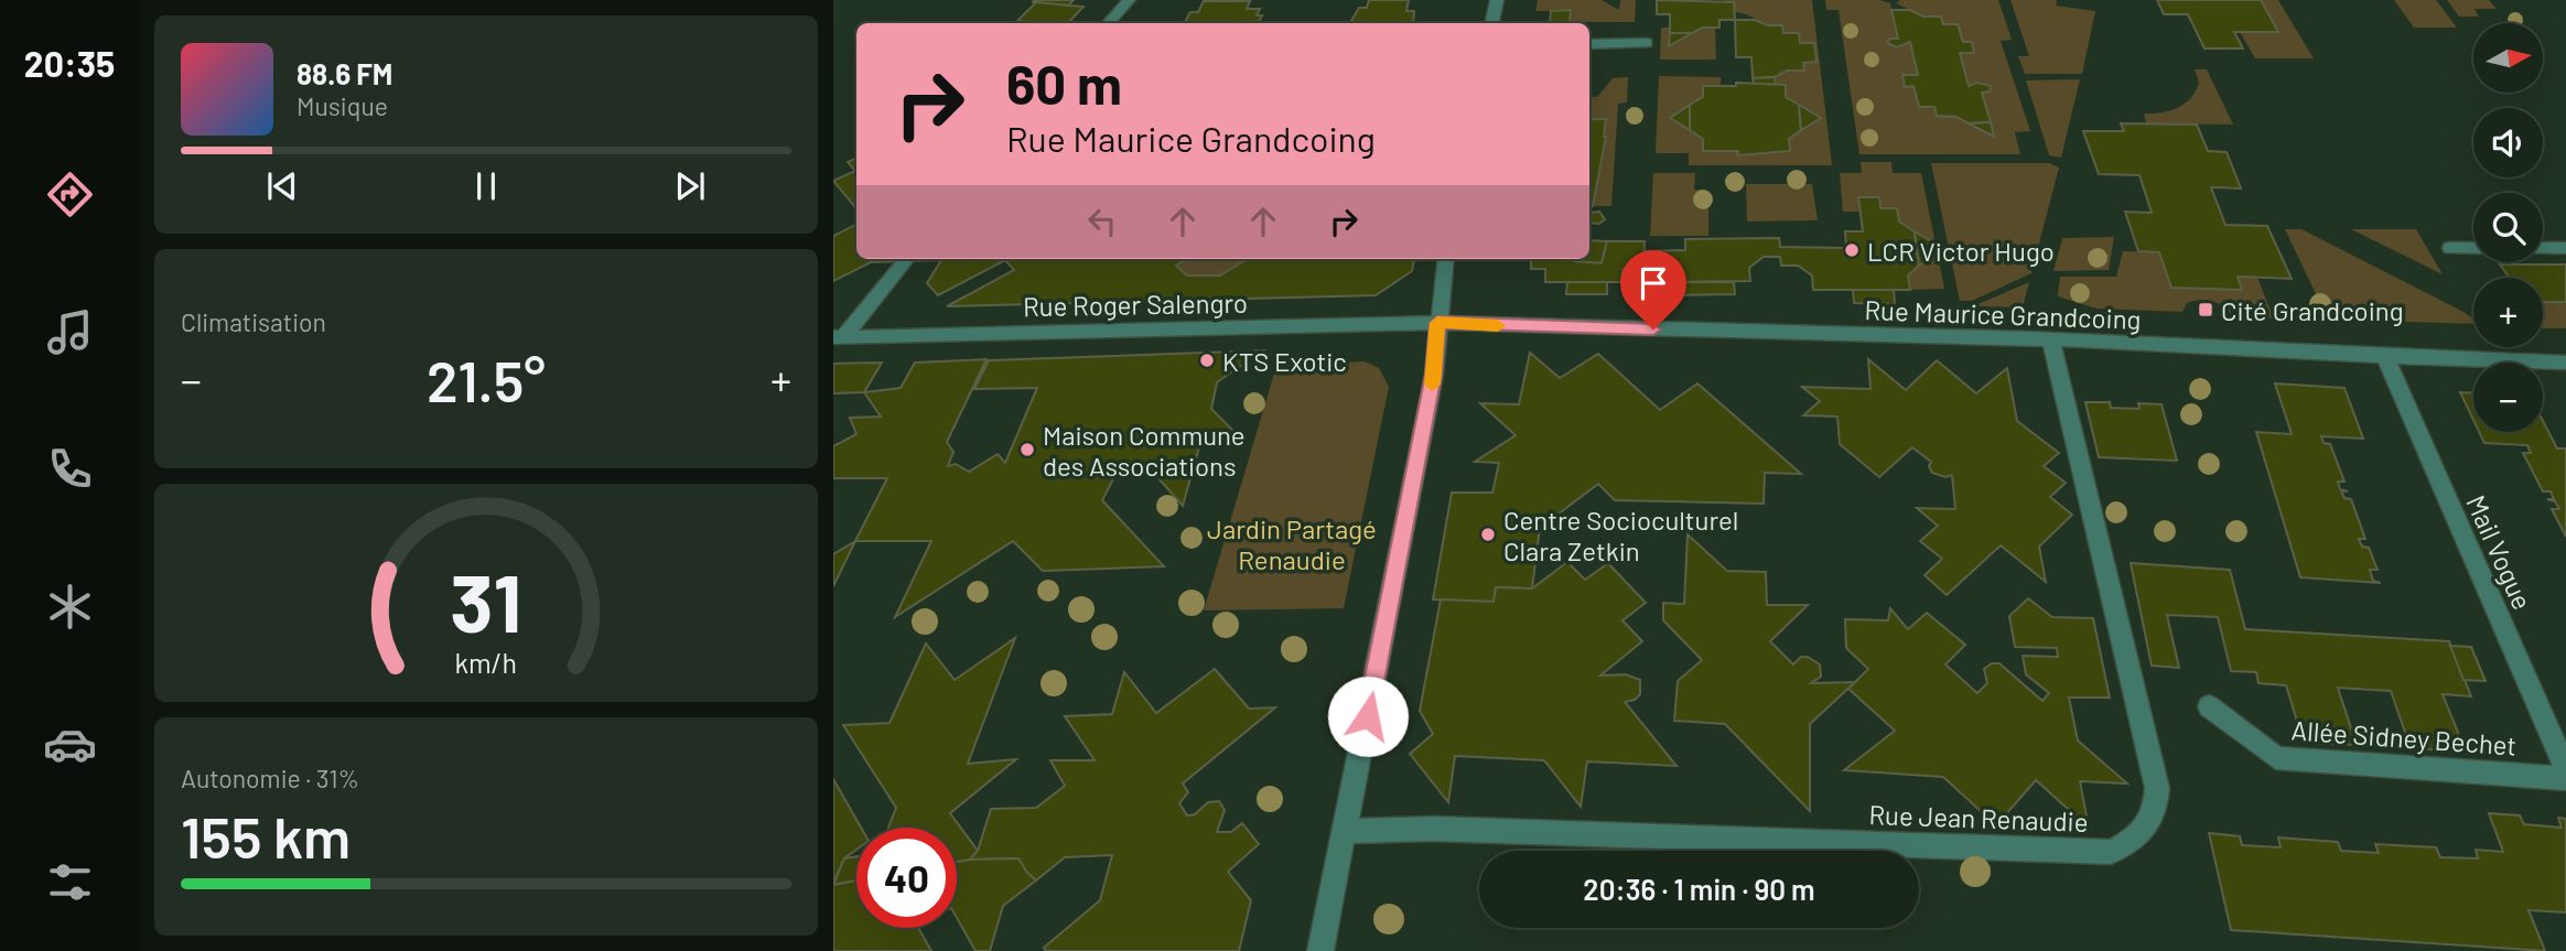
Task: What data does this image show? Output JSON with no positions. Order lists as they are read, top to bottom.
{
  "streets": {
    "street": [
      "Rue Roger Salengro",
      "Rue Maurice Grandcoing",
      "Mail Vogue",
      "Allée Sidney Bechet",
      "Rue Jean Renaudie"
    ]
  },
  "crossings": [
    ["Rue Roger Salengro", "Rue Maurice Grandcoing"],
    ["Rue Maurice Grandcoing", "Mail Vogue"],
    ["Rue Maurice Grandcoing", "Rue Jean Renaudie"]
  ],
  "parks": ["Jardin Partagé Renaudie"],
  "places": {
    "other": [
      "LCR Victor Hugo",
      "KTS Exotic",
      "Maison Commune des Associations",
      "Centre Socioculturel Clara Zetkin"
    ],
    "transit": ["Cité Grandcoing"]
  },
  "north": "right",
  "page": {
    "tabs": "20:35",
    "map_buttons": ["+", "−"],
    "turn": ["60 m", "Rue Maurice Grandcoing"],
    "song": ["88.6 FM", "Musique"],
    "tile": [
      "Climatisation",
      ["Autonomie · 31%", "155 km"]
    ],
    "heat": ["−", "21.5°", "+"],
    "limit": "40",
    "trip": "20:36 · 1 min · 90 m",
    "gauge": ["31", "km/h"]
  }
}
